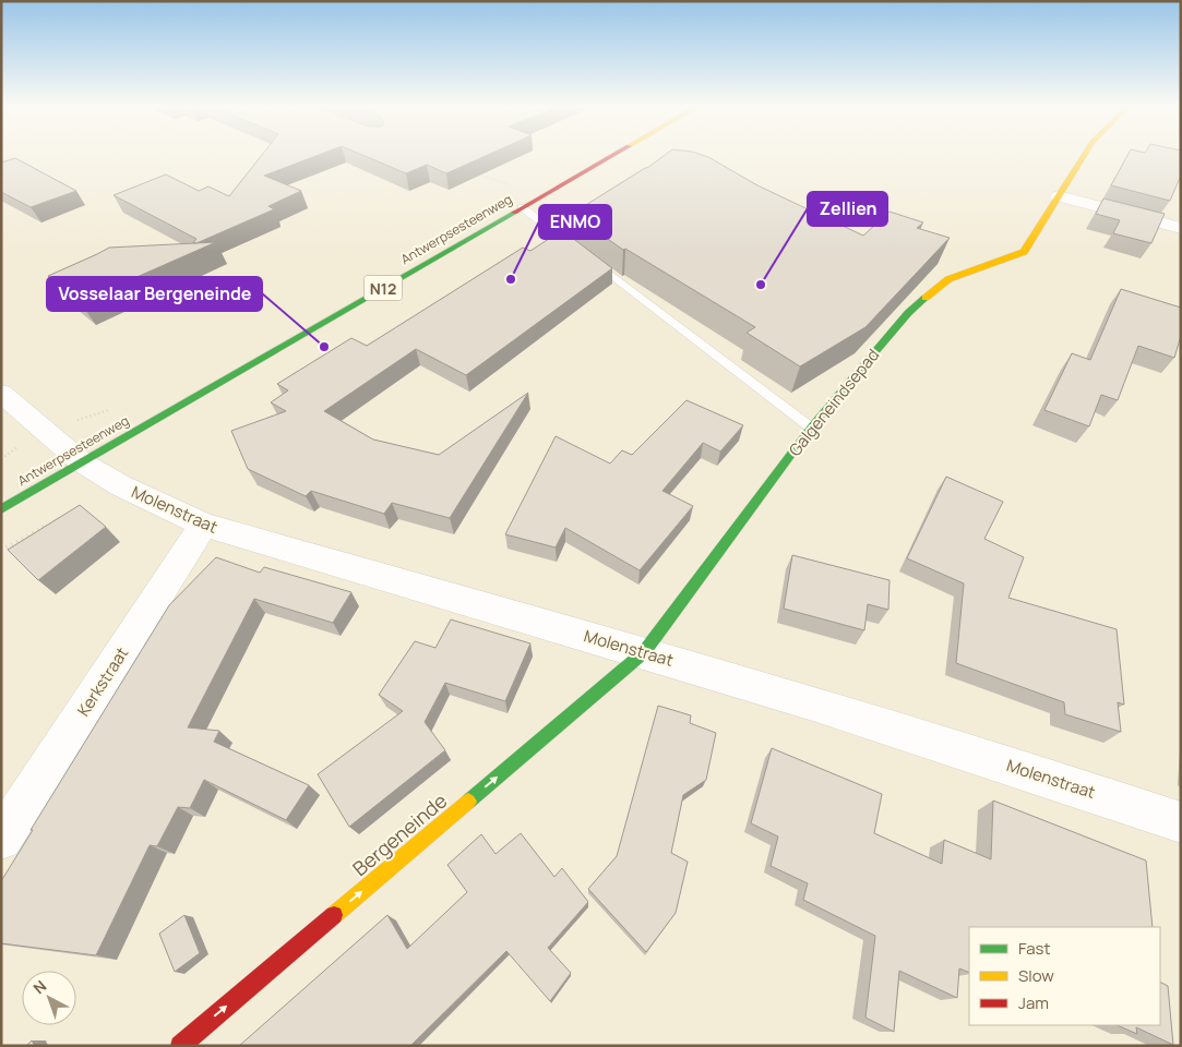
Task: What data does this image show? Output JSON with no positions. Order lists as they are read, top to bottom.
{
  "streets": {
    "street": [
      "Antwerpsesteenweg",
      "N12",
      "Galgeneindsepad",
      "Molenstraat",
      "Kerkstraat",
      "Bergeneinde"
    ]
  },
  "crossings": [
    ["Antwerpsesteenweg", "Molenstraat"],
    ["Galgeneindsepad", "Molenstraat"],
    ["Galgeneindsepad", "Bergeneinde"],
    ["Molenstraat", "Kerkstraat"],
    ["Molenstraat", "Bergeneinde"]
  ],
  "one_way": ["Bergeneinde"],
  "places": ["ENMO", "Zellien", "Vosselaar Bergeneinde"],
  "legend": ["Fast", "Slow", "Jam"],
  "north": "top left"
}
